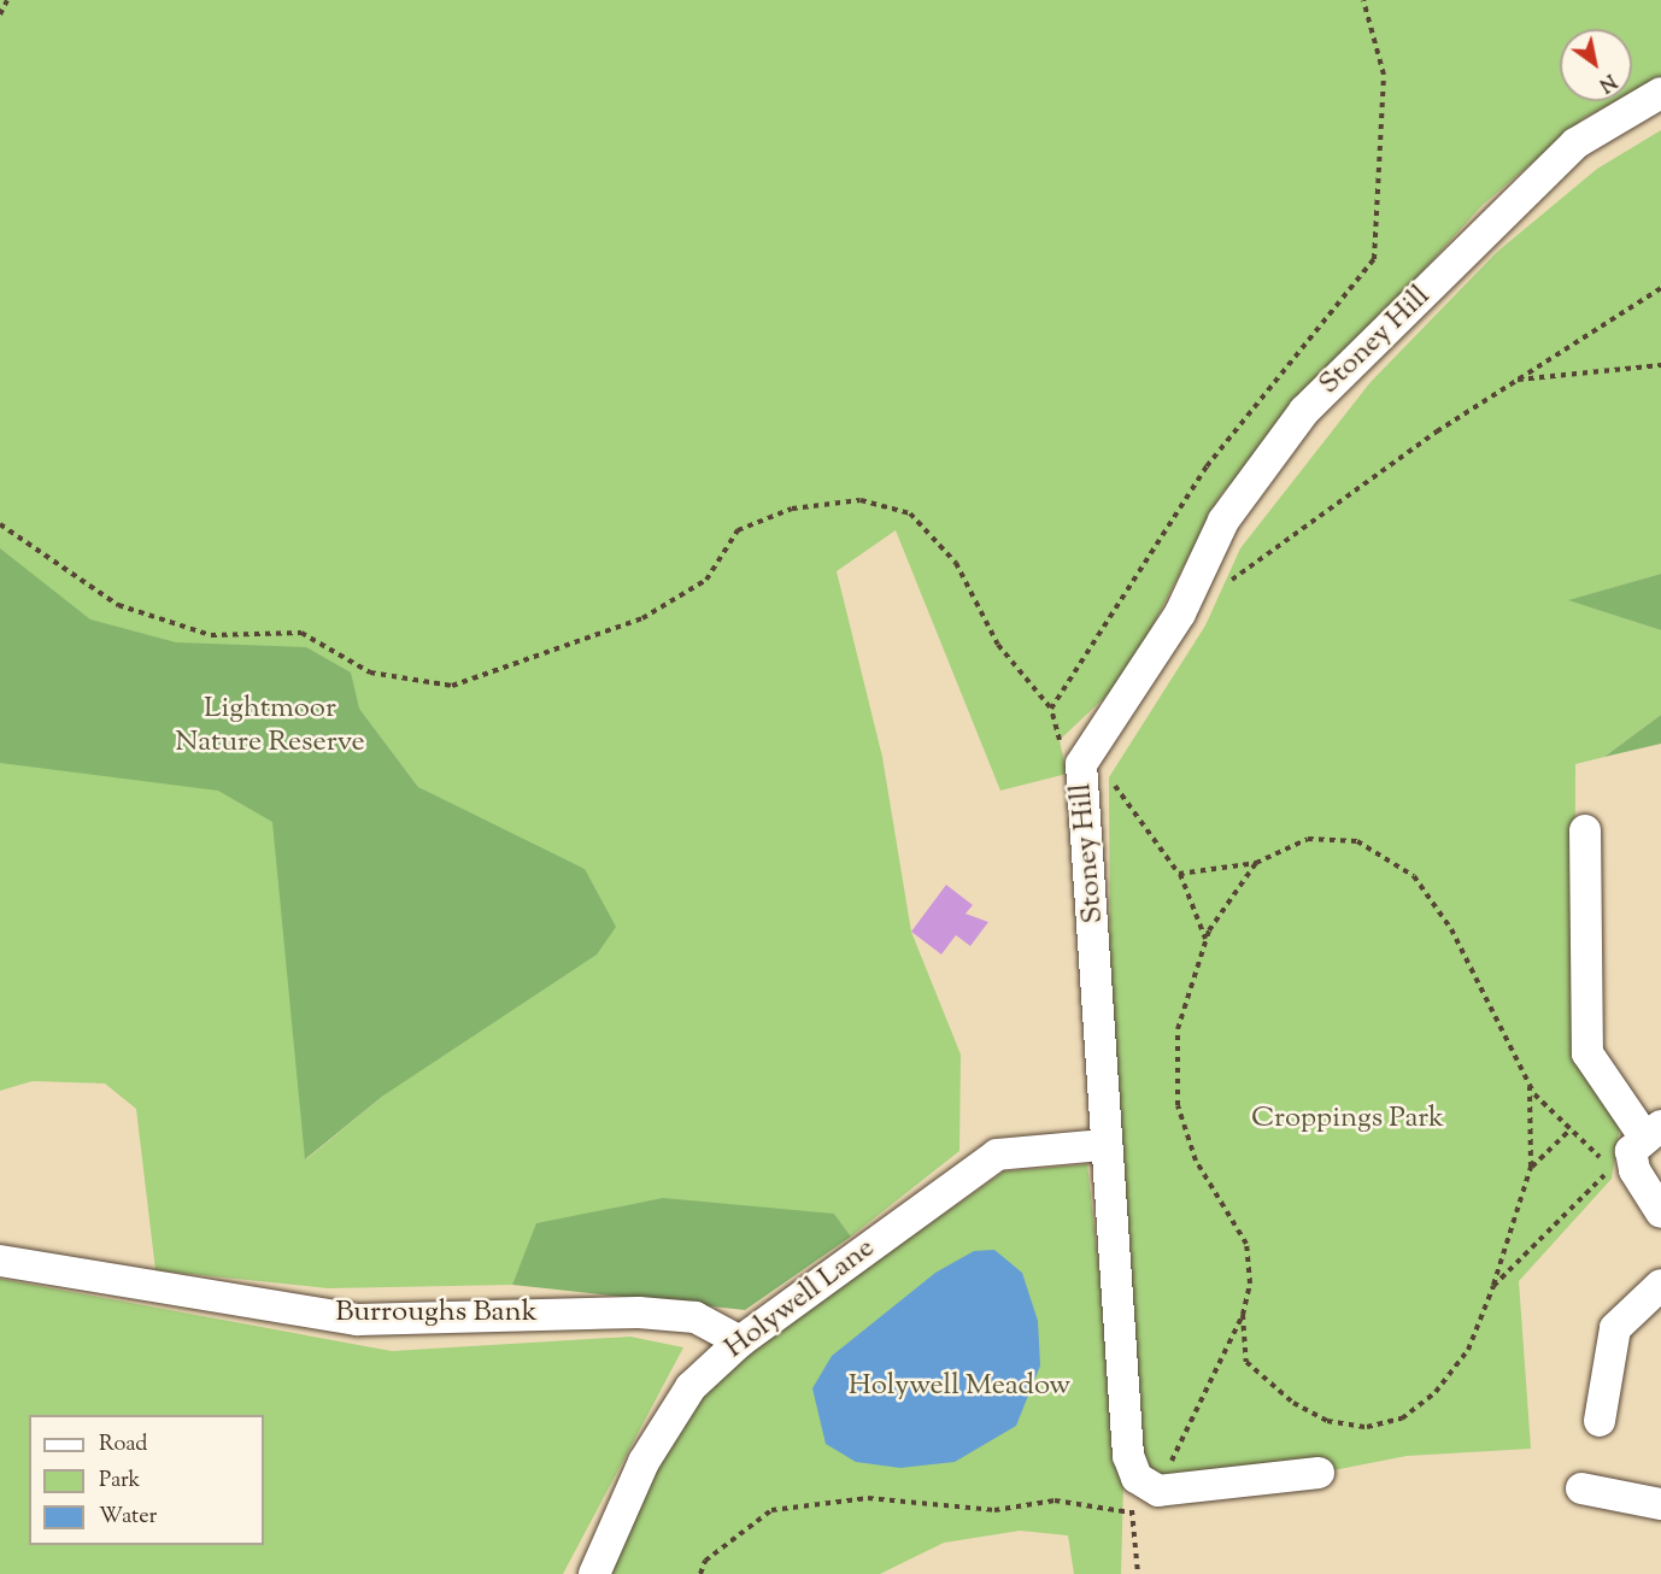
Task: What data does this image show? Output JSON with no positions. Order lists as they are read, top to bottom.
{
  "streets": {
    "street": ["Stoney Hill", "Holywell Lane", "Burroughs Bank"]
  },
  "crossings": [
    ["Stoney Hill", "Holywell Lane"],
    ["Holywell Lane", "Burroughs Bank"]
  ],
  "parks": ["Lightmoor Nature Reserve", "Croppings Park", "Holywell Meadow"],
  "legend": ["Road", "Park", "Water"],
  "north": "bottom right"
}
